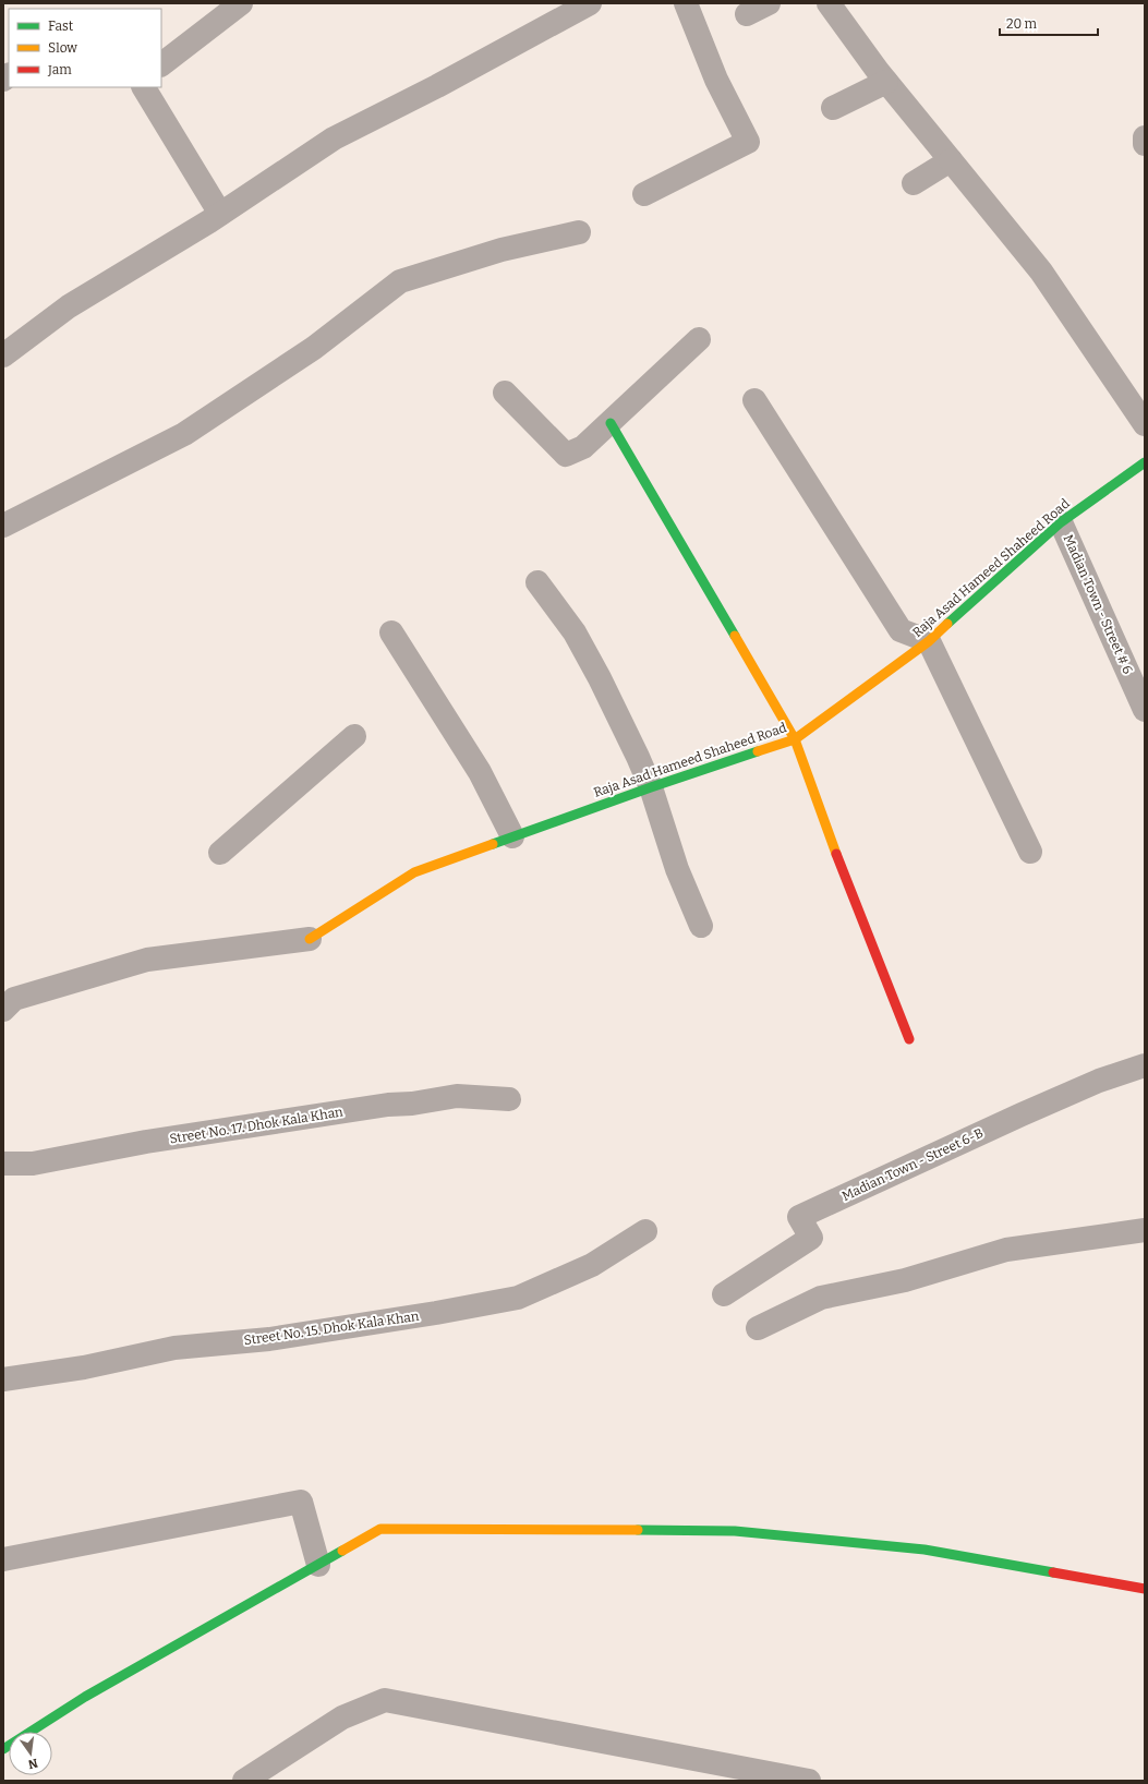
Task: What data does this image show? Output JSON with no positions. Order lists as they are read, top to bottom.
{
  "streets": {
    "street": [
      "Raja Asad Hameed Shaheed Road",
      "Madian Town - Street # 6",
      "Street No. 17. Dhok Kala Khan",
      "Madian Town - Street 6-B",
      "Street No. 15. Dhok Kala Khan"
    ]
  },
  "crossings": [
    ["Raja Asad Hameed Shaheed Road", "Madian Town - Street # 6"]
  ],
  "legend": ["Fast", "Slow", "Jam"],
  "scale_bar": "20 m",
  "north": "bottom"
}
